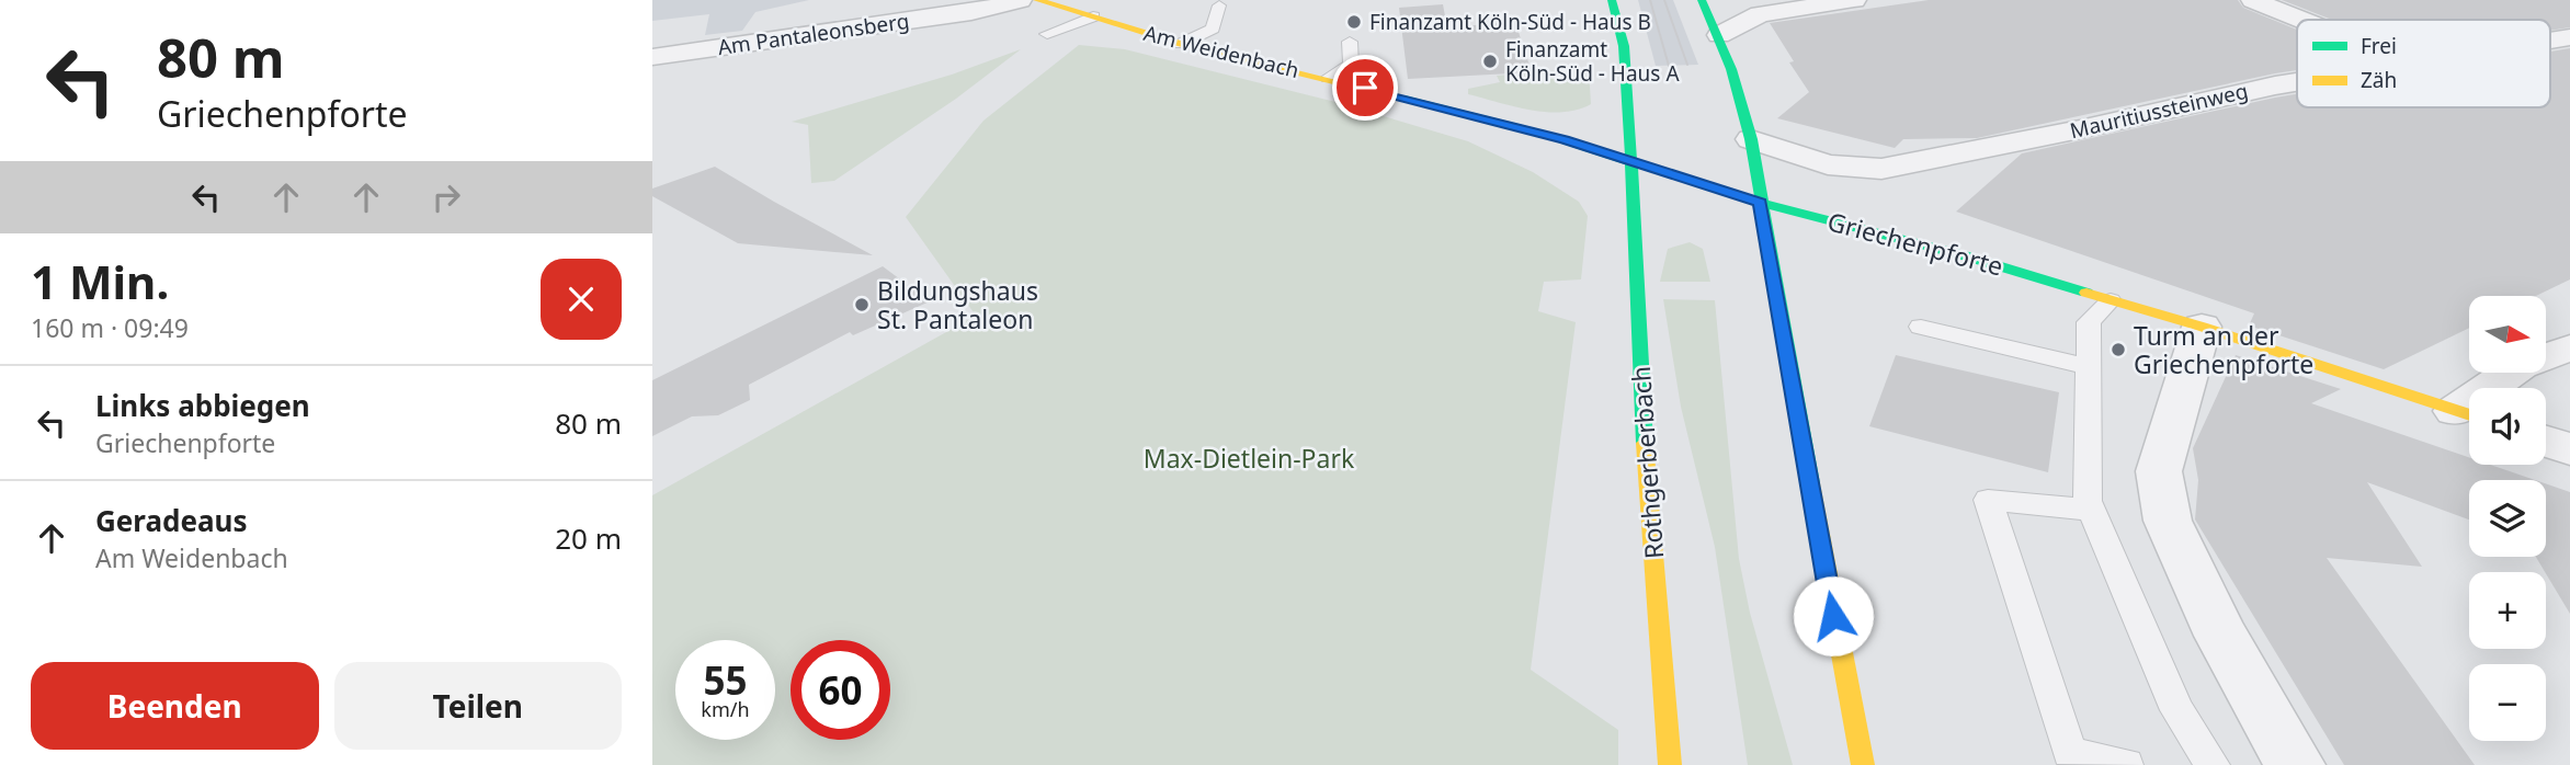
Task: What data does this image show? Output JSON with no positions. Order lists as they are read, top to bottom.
{
  "streets": {
    "main road": ["Am Weidenbach", "Griechenpforte", "Rothgerberbach"],
    "street": ["Am Pantaleonsberg", "Mauritiussteinweg"]
  },
  "crossings": [
    ["Am Weidenbach", "Griechenpforte"],
    ["Am Weidenbach", "Rothgerberbach"],
    ["Griechenpforte", "Rothgerberbach"]
  ],
  "parks": ["Max-Dietlein-Park"],
  "places": [
    "Finanzamt Köln-Süd - Haus B",
    "Finanzamt Köln-Süd - Haus A",
    "Bildungshaus St. Pantaleon",
    "Turm an der Griechenpforte"
  ],
  "legend": ["Frei", "Zäh"],
  "north": "right",
  "page": {
    "turn": ["80 m", "Griechenpforte"],
    "heading": ["1 Min.", "160 m · 09:49"],
    "map_buttons": ["+", "−"],
    "list": [
      {
        "name": "Links abbiegen",
        "note": "Griechenpforte",
        "value": "80 m"
      },
      {
        "name": "Geradeaus",
        "note": "Am Weidenbach",
        "value": "20 m"
      }
    ],
    "speed": "55 km/h",
    "limit": "60",
    "buttons": ["Beenden", "Teilen"]
  }
}
